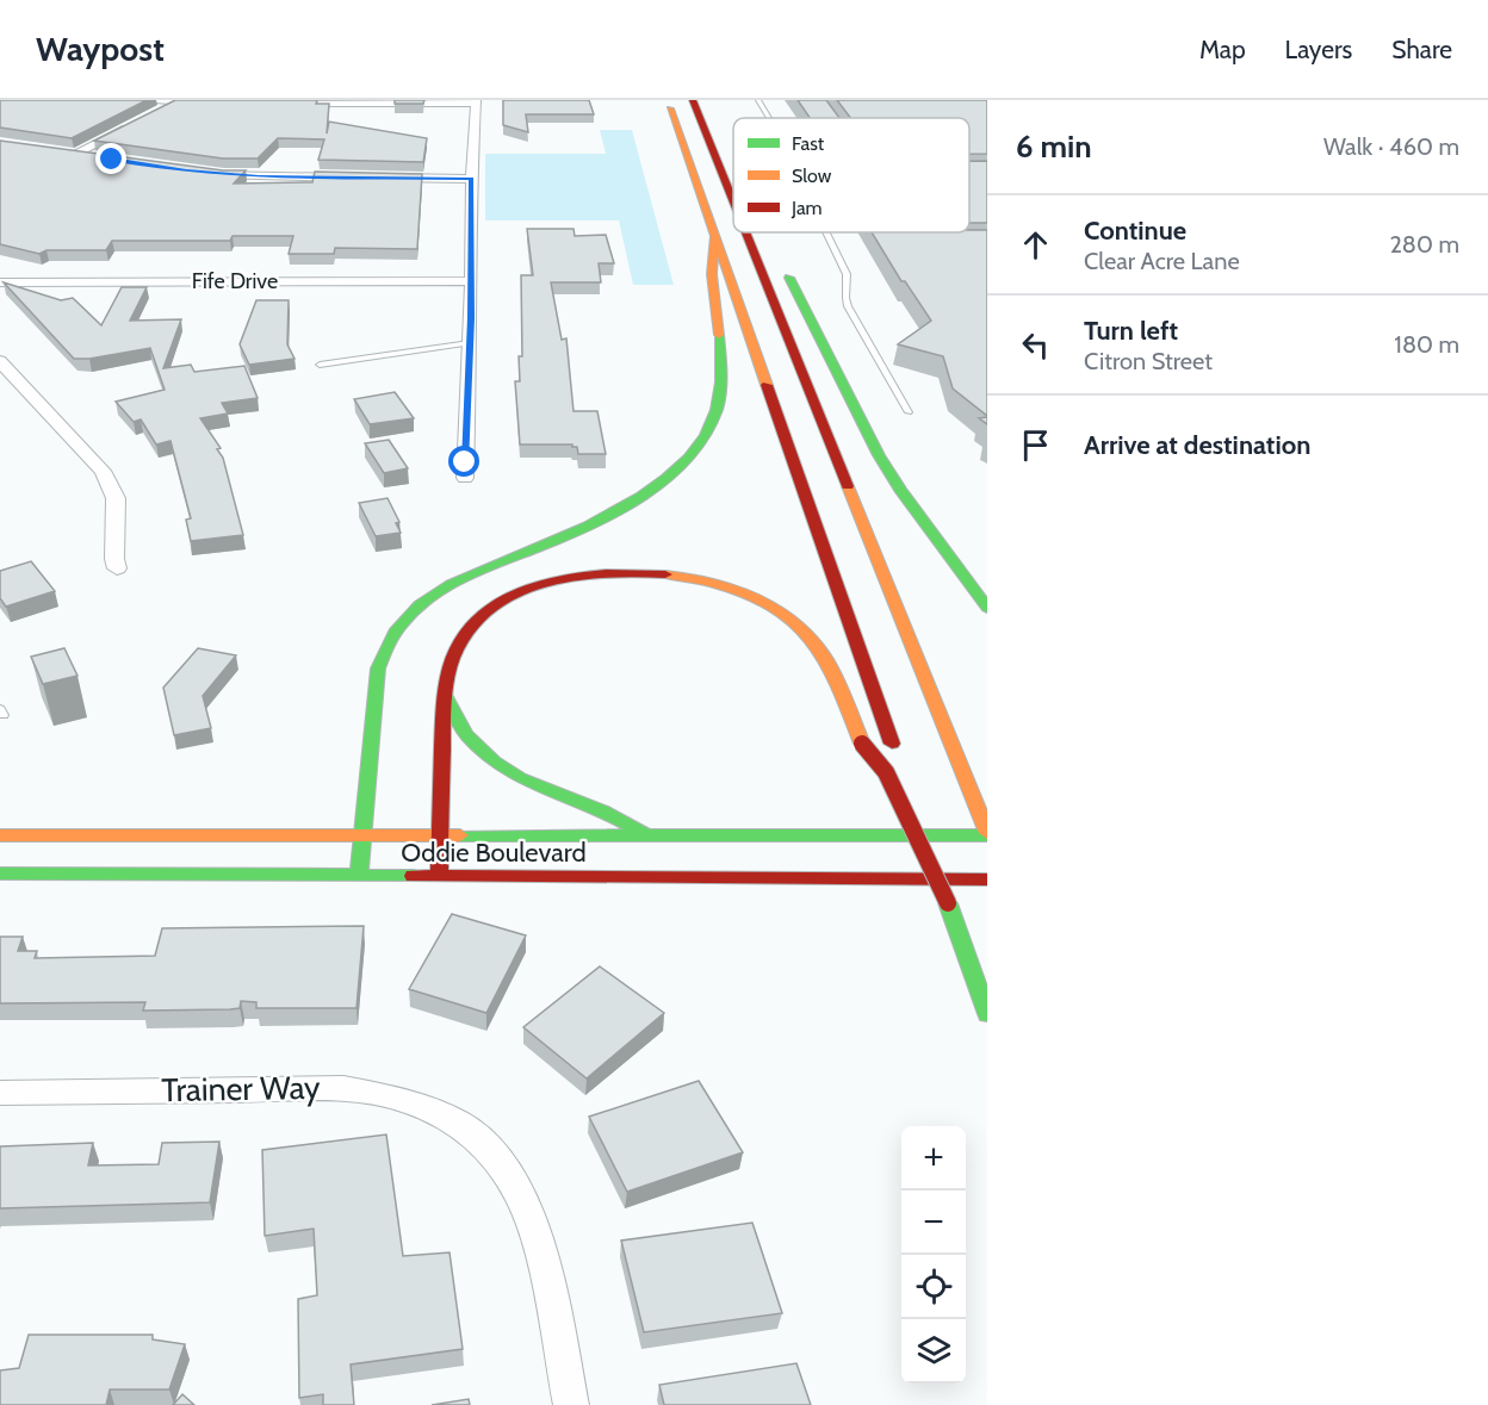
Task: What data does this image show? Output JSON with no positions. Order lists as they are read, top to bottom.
{
  "streets": {
    "main road": ["Oddie Boulevard"],
    "street": ["Fife Drive", "Trainer Way"]
  },
  "legend": ["Fast", "Slow", "Jam"],
  "page": {
    "header": "Waypost",
    "nav": ["Map", "Layers", "Share"],
    "heading": ["6 min", "Walk · 460 m"],
    "list": [
      ["Continue", "Clear Acre Lane", "280 m"],
      ["Turn left", "Citron Street", "180 m"],
      "Arrive at destination"
    ],
    "map_buttons": ["+", "−"]
  }
}
